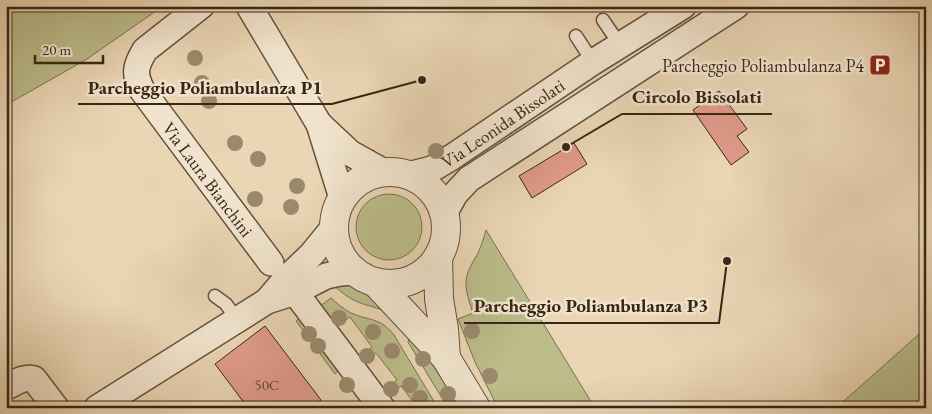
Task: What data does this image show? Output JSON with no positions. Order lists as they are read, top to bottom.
{
  "streets": {
    "street": ["Via Leonida Bissolati", "Via Laura Bianchini"]
  },
  "places": {
    "parking": ["Parcheggio Poliambulanza P4"],
    "other": ["Parcheggio Poliambulanza P1", "Circolo Bissolati", "Parcheggio Poliambulanza P3"]
  },
  "house_numbers": ["50C"],
  "scale_bar": "20 m"
}
